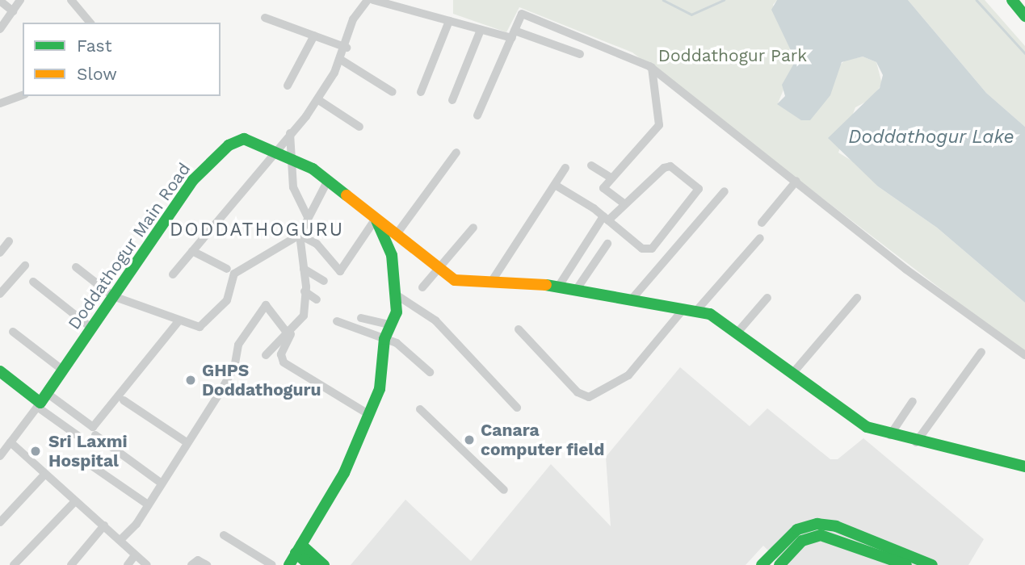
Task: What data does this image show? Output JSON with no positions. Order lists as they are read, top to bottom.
{
  "streets": {
    "main road": ["Doddathogur Main Road"]
  },
  "districts": ["DODDATHOGURU"],
  "water": ["Doddathogur Lake"],
  "parks": ["Doddathogur Park"],
  "places": ["GHPS Doddathoguru", "Canara computer field", "Sri Laxmi Hospital"],
  "legend": ["Fast", "Slow"]
}
